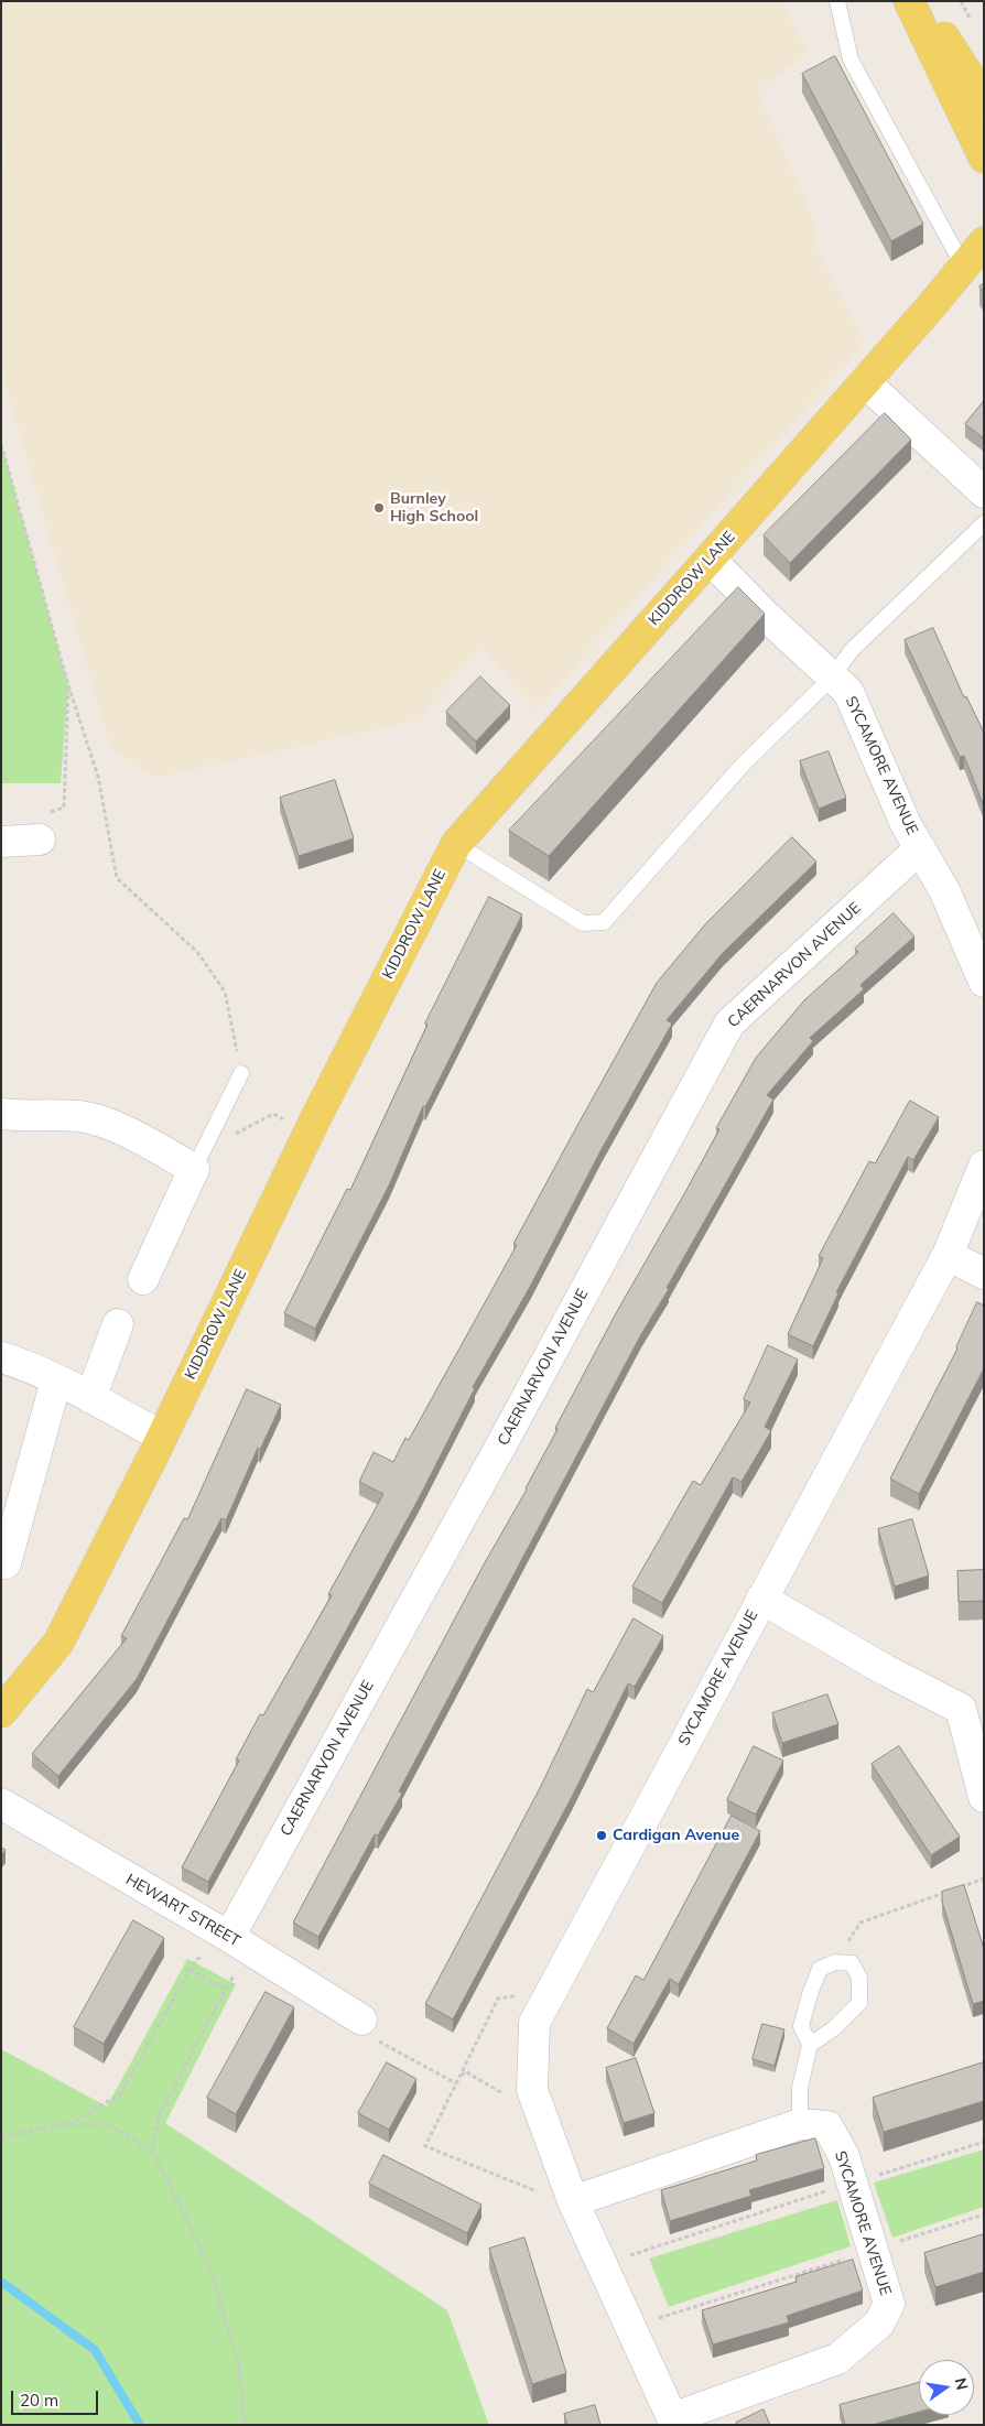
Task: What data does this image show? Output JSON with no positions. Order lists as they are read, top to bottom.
{
  "streets": {
    "main road": ["KIDDROW LANE"],
    "street": ["SYCAMORE AVENUE", "CAERNARVON AVENUE", "HEWART STREET"]
  },
  "crossings": [
    ["KIDDROW LANE", "SYCAMORE AVENUE"],
    ["SYCAMORE AVENUE", "CAERNARVON AVENUE"],
    ["CAERNARVON AVENUE", "HEWART STREET"]
  ],
  "places": ["Burnley High School", "Cardigan Avenue"],
  "scale_bar": "20 m",
  "north": "right"
}
